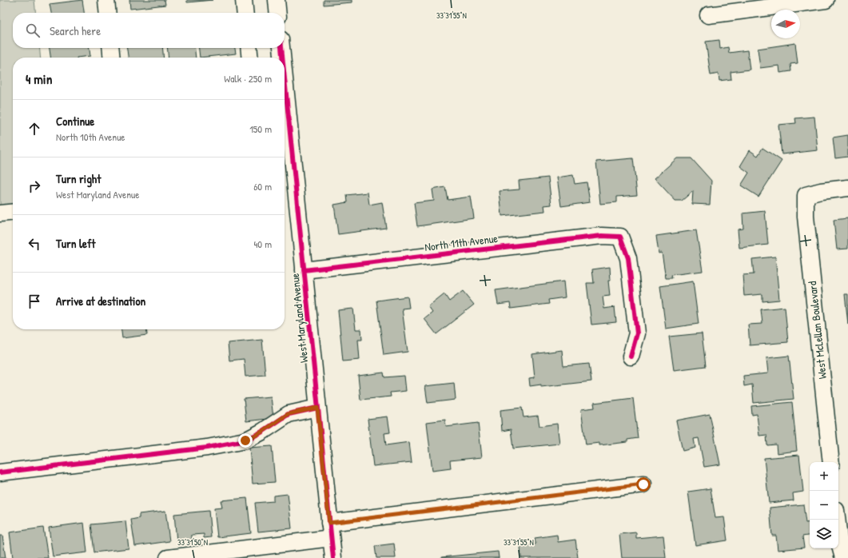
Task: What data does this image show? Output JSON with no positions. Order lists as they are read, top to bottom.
{
  "streets": {
    "street": ["North 11th Avenue", "West Maryland Avenue", "West McLellan Boulevard"]
  },
  "crossings": [
    ["North 11th Avenue", "West Maryland Avenue"]
  ],
  "north": "right",
  "page": {
    "search": "Search here",
    "heading": ["4 min", "Walk · 250 m"],
    "list": [
      ["Continue", "North 10th Avenue", "150 m"],
      ["Turn right", "West Maryland Avenue", "60 m"],
      ["Turn left", "40 m"],
      "Arrive at destination"
    ],
    "map_buttons": ["+", "−"]
  },
  "coordinates": ["33°31'55\"N", "33°31'50\"N"]
}
